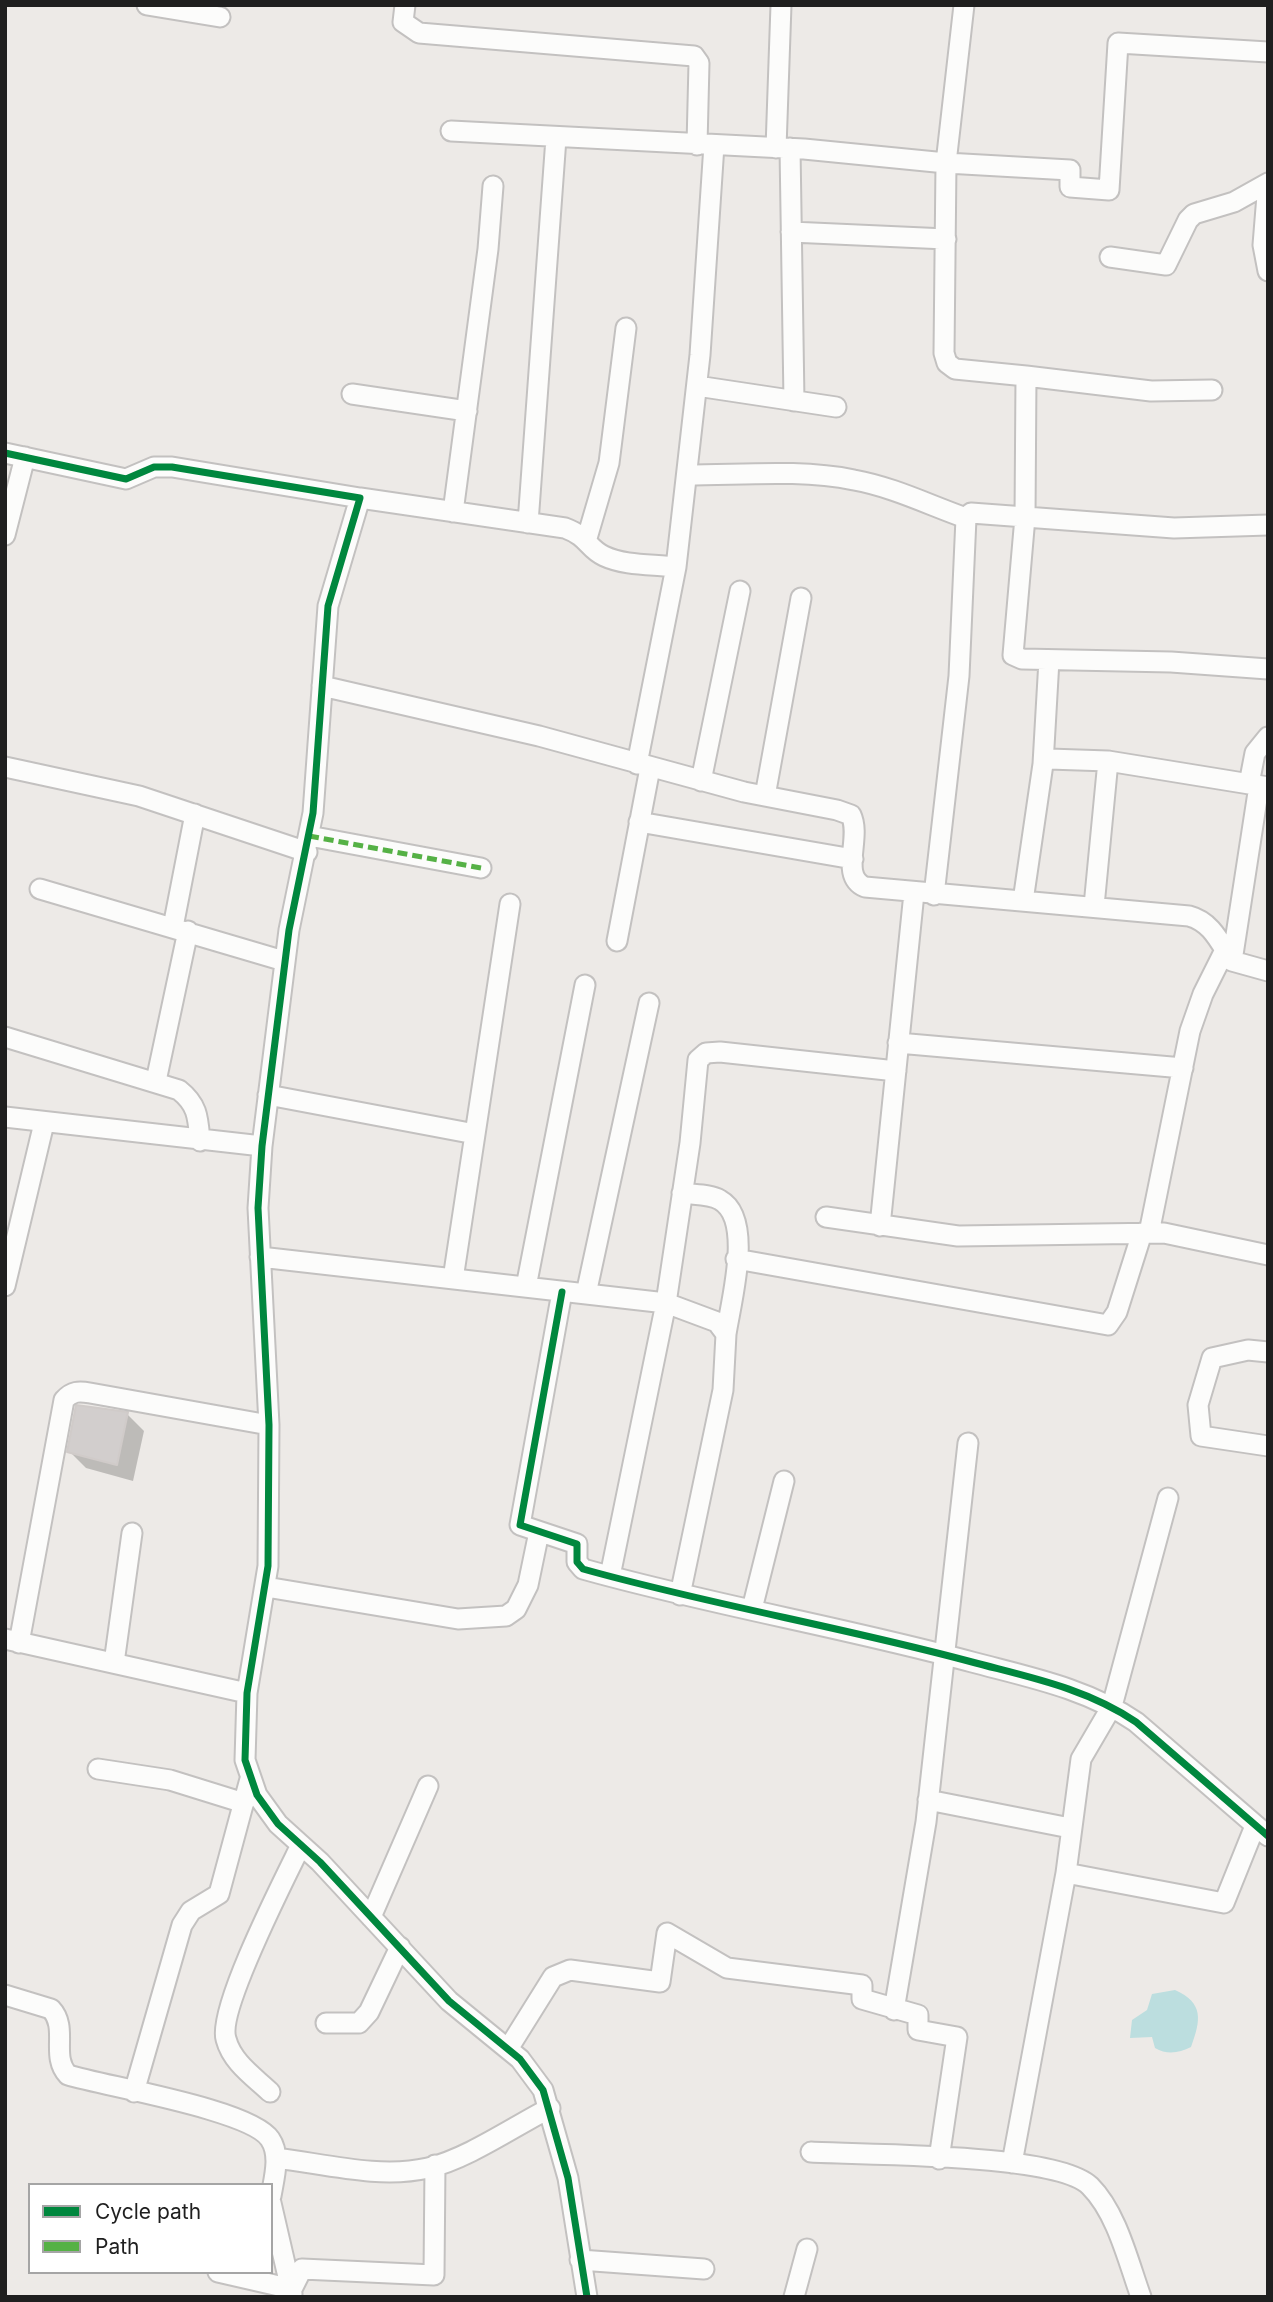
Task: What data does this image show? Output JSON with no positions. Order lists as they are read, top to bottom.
{
  "legend": ["Cycle path", "Path"]
}
